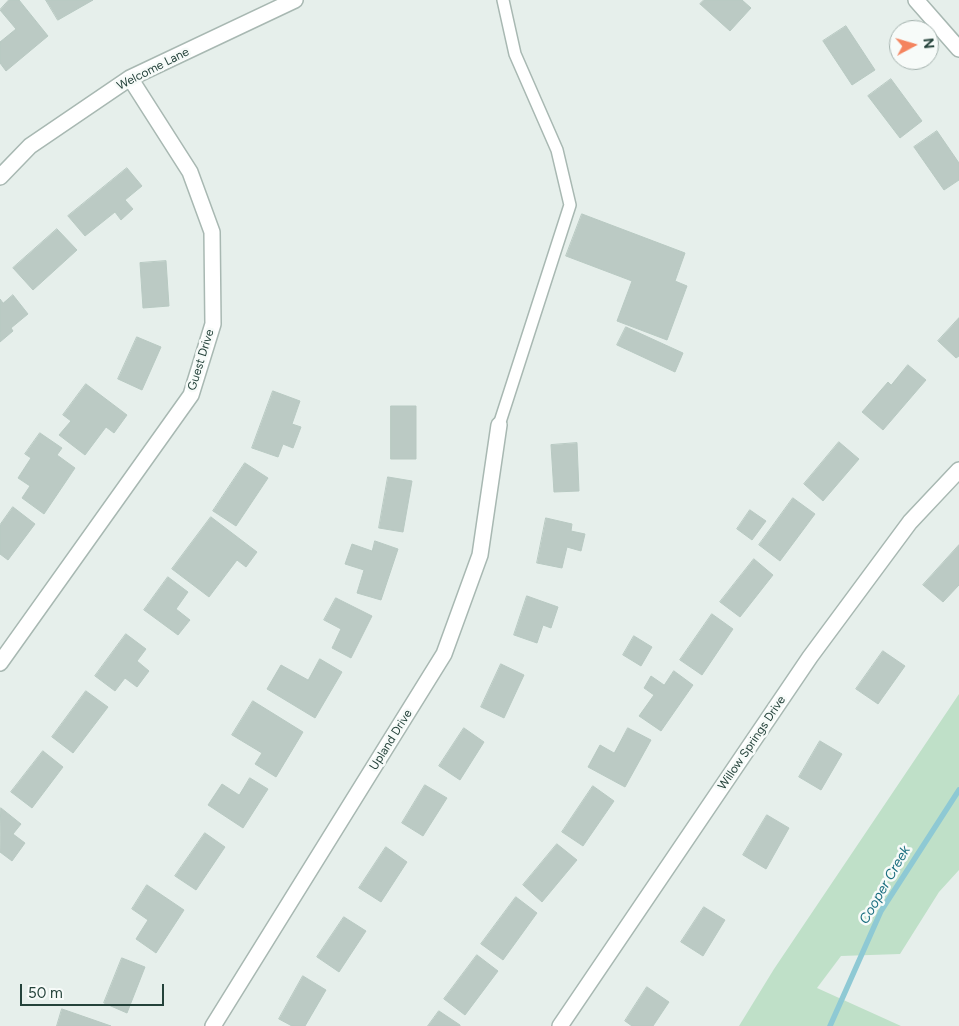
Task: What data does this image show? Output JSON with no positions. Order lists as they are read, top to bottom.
{
  "streets": {
    "street": [
      "Welcome Lane",
      "Guest Drive",
      "Upland Drive",
      "Willow Springs Drive"
    ]
  },
  "crossings": [
    ["Welcome Lane", "Guest Drive"]
  ],
  "water": ["Cooper Creek"],
  "scale_bar": "50 m",
  "north": "right"
}
